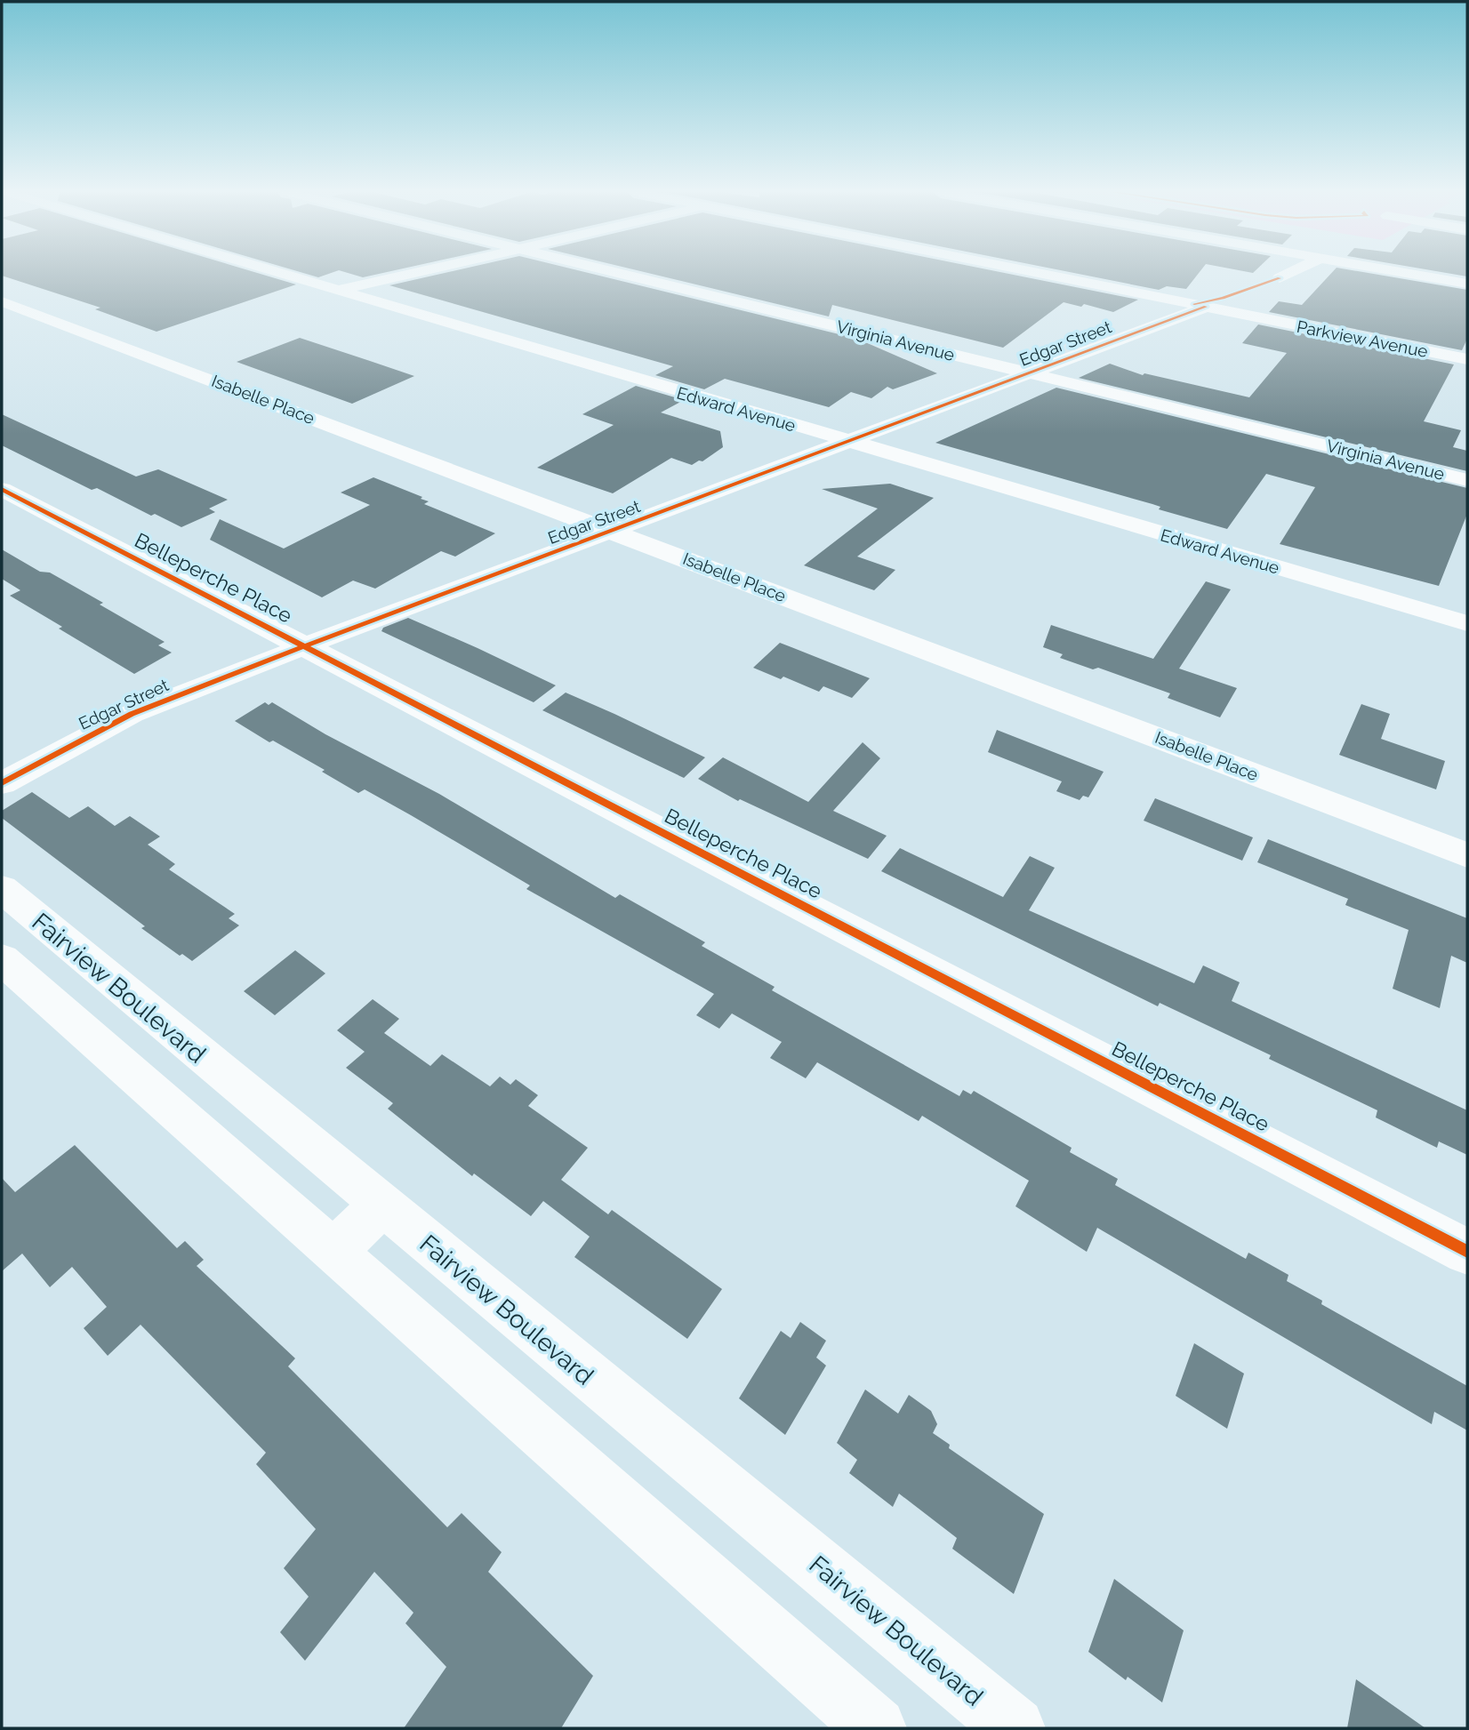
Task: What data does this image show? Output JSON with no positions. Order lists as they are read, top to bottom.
{
  "streets": {
    "street": [
      "Parkview Avenue",
      "Virginia Avenue",
      "Edgar Street",
      "Isabelle Place",
      "Edward Avenue",
      "Belleperche Place",
      "Fairview Boulevard"
    ]
  },
  "crossings": [
    ["Parkview Avenue", "Edgar Street"],
    ["Virginia Avenue", "Edgar Street"],
    ["Edgar Street", "Isabelle Place"],
    ["Edgar Street", "Edward Avenue"],
    ["Edgar Street", "Belleperche Place"]
  ]
}
